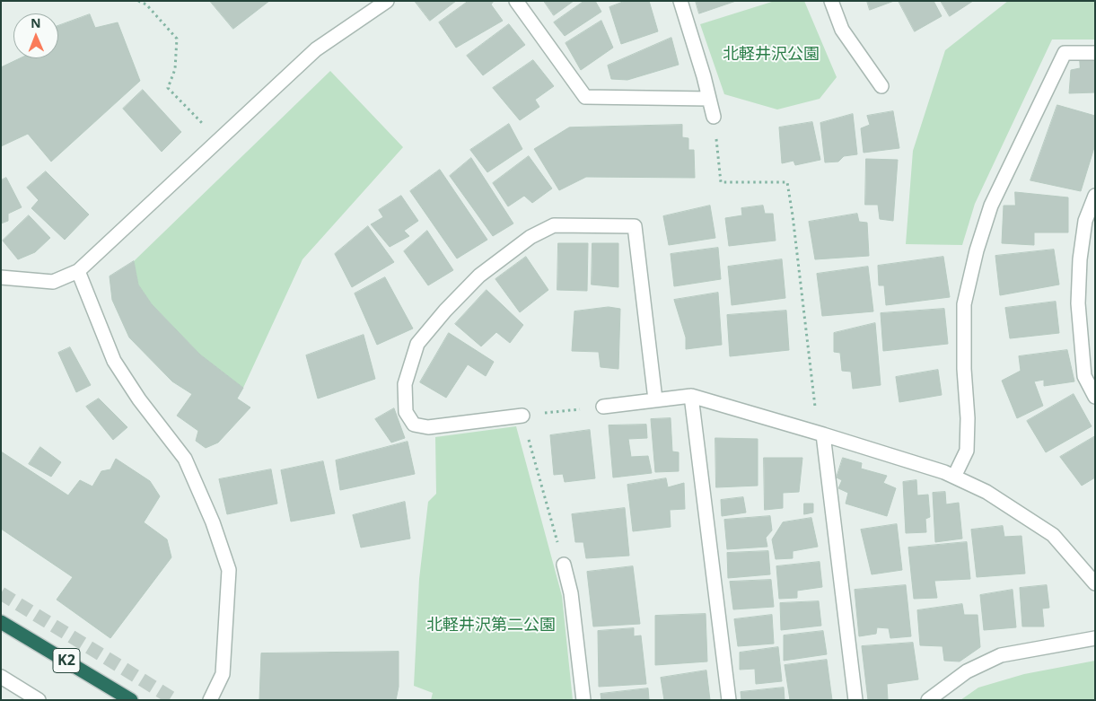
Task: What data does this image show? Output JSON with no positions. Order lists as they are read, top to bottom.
{
  "streets": {
    "highway": ["K2"]
  },
  "parks": ["北軽井沢公園", "北軽井沢第二公園"],
  "north": "top"
}
